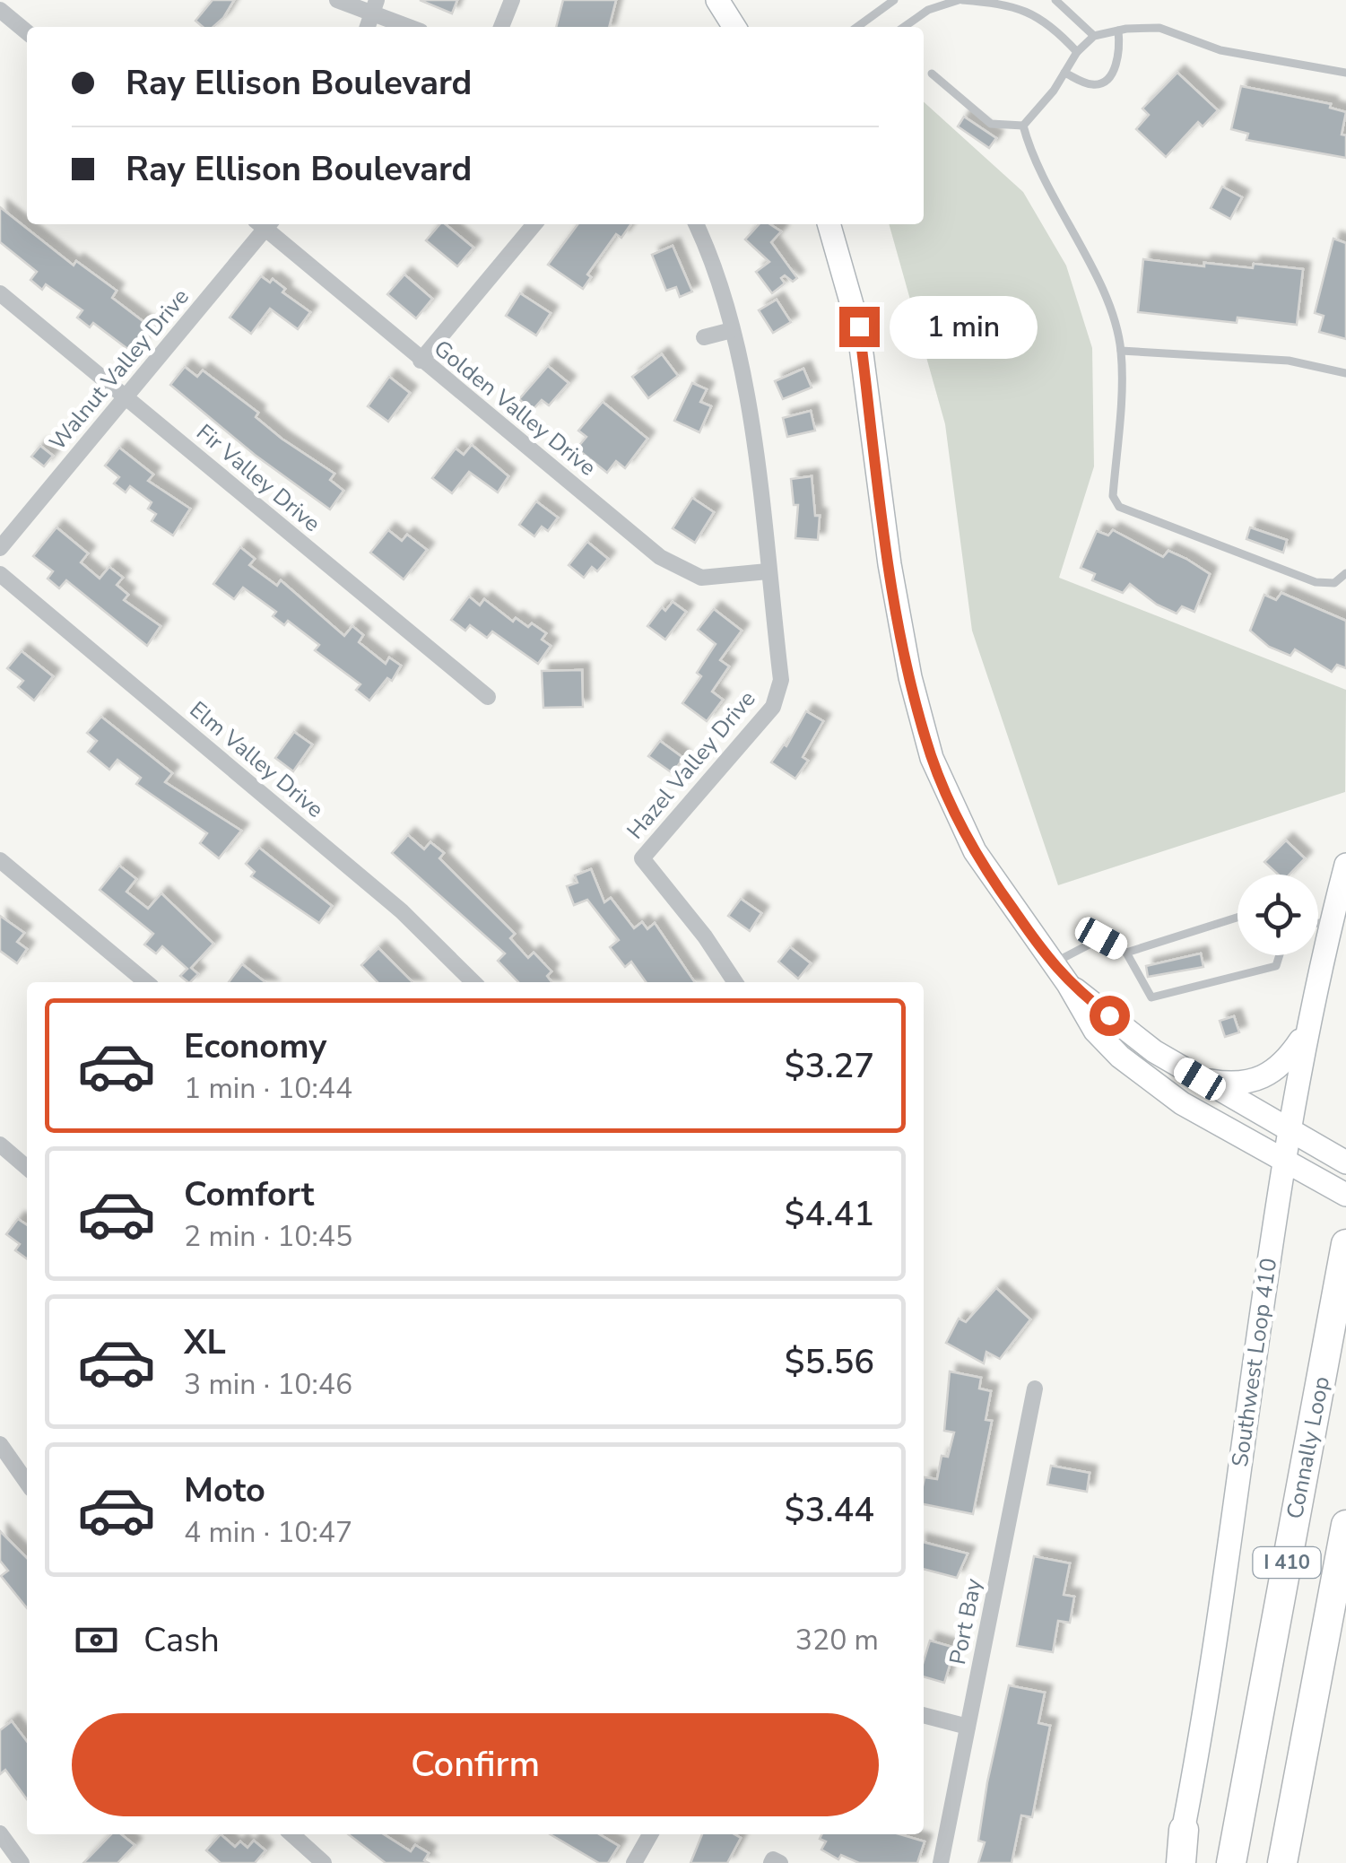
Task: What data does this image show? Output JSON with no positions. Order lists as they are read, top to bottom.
{
  "streets": {
    "highway": ["Connally Loop", "I 410"],
    "main road": ["Southwest Loop 410"],
    "street": [
      "Walnut Valley Drive",
      "Golden Valley Drive",
      "Fir Valley Drive",
      "Elm Valley Drive",
      "Hazel Valley Drive",
      "Port Bay"
    ]
  },
  "crossings": [
    ["Walnut Valley Drive", "Fir Valley Drive"],
    ["Golden Valley Drive", "Hazel Valley Drive"]
  ],
  "page": {
    "banner": ["Ray Ellison Boulevard", "Ray Ellison Boulevard"],
    "bubble": "1 min",
    "list": [
      {
        "name": "Economy",
        "note": "1 min · 10:44",
        "value": "$3.27"
      },
      {
        "name": "Comfort",
        "note": "2 min · 10:45",
        "value": "$4.41"
      },
      {
        "name": "XL",
        "note": "3 min · 10:46",
        "value": "$5.56"
      },
      {
        "name": "Moto",
        "note": "4 min · 10:47",
        "value": "$3.44"
      }
    ],
    "pay": ["Cash", "320 m"],
    "buttons": "Confirm"
  }
}
